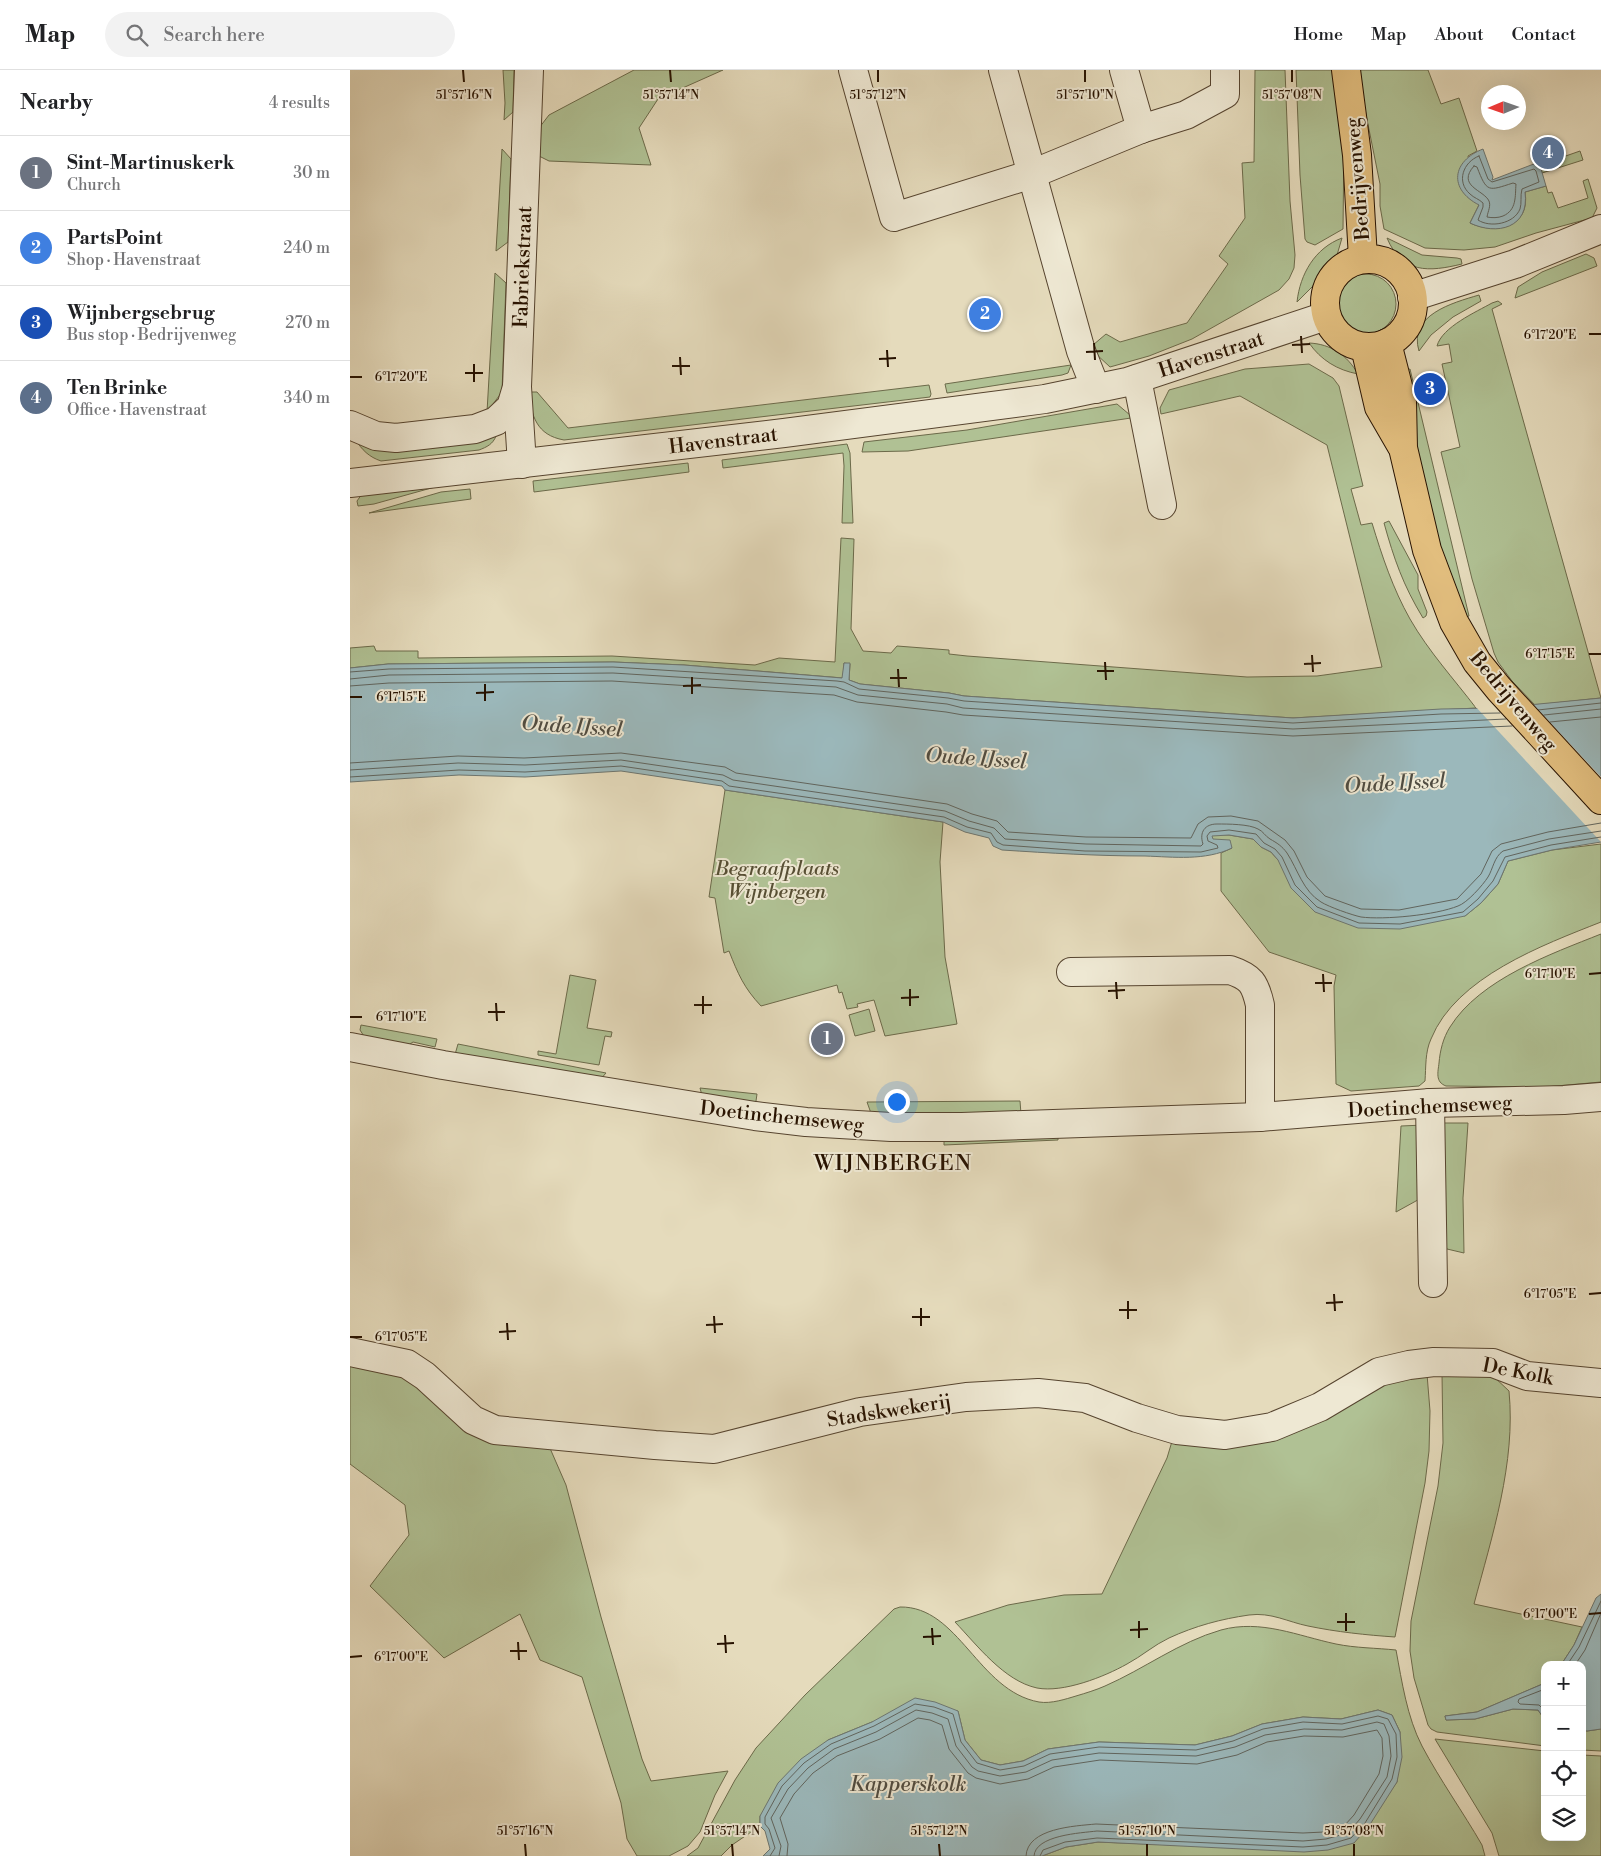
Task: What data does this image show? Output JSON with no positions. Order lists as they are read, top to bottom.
{
  "streets": {
    "main road": ["Bedrijvenweg"],
    "street": [
      "Fabriekstraat",
      "Havenstraat",
      "Doetinchemseweg",
      "De Kolk",
      "Stadskwekerij"
    ]
  },
  "crossings": [
    ["Bedrijvenweg", "Havenstraat"],
    ["Fabriekstraat", "Havenstraat"],
    ["De Kolk", "Stadskwekerij"]
  ],
  "districts": ["WIJNBERGEN"],
  "water": ["Oude IJssel", "Kapperskolk"],
  "parks": ["Begraafplaats Wijnbergen"],
  "north": "left",
  "page": {
    "header": "Map",
    "search": "Search here",
    "nav": [
      "Home",
      "Map",
      "About",
      "Contact"
    ],
    "heading": ["Nearby", "4 results"],
    "list": [
      {
        "mark": "1",
        "name": "Sint-Martinuskerk",
        "note": "Church",
        "value": "30 m"
      },
      {
        "mark": "2",
        "name": "PartsPoint",
        "note": "Shop · Havenstraat",
        "value": "240 m"
      },
      {
        "mark": "3",
        "name": "Wijnbergsebrug",
        "note": "Bus stop · Bedrijvenweg",
        "value": "270 m"
      },
      {
        "mark": "4",
        "name": "Ten Brinke",
        "note": "Office · Havenstraat",
        "value": "340 m"
      }
    ],
    "pins": [
      "4",
      "2",
      "3",
      "1"
    ],
    "map_buttons": ["+", "−"]
  },
  "coordinates": [
    "51°57'16\"N",
    "51°57'14\"N",
    "51°57'12\"N",
    "51°57'10\"N",
    "51°57'08\"N",
    "6°17'20\"E",
    "6°17'15\"E",
    "6°17'10\"E",
    "6°17'05\"E",
    "6°17'00\"E"
  ]
}
